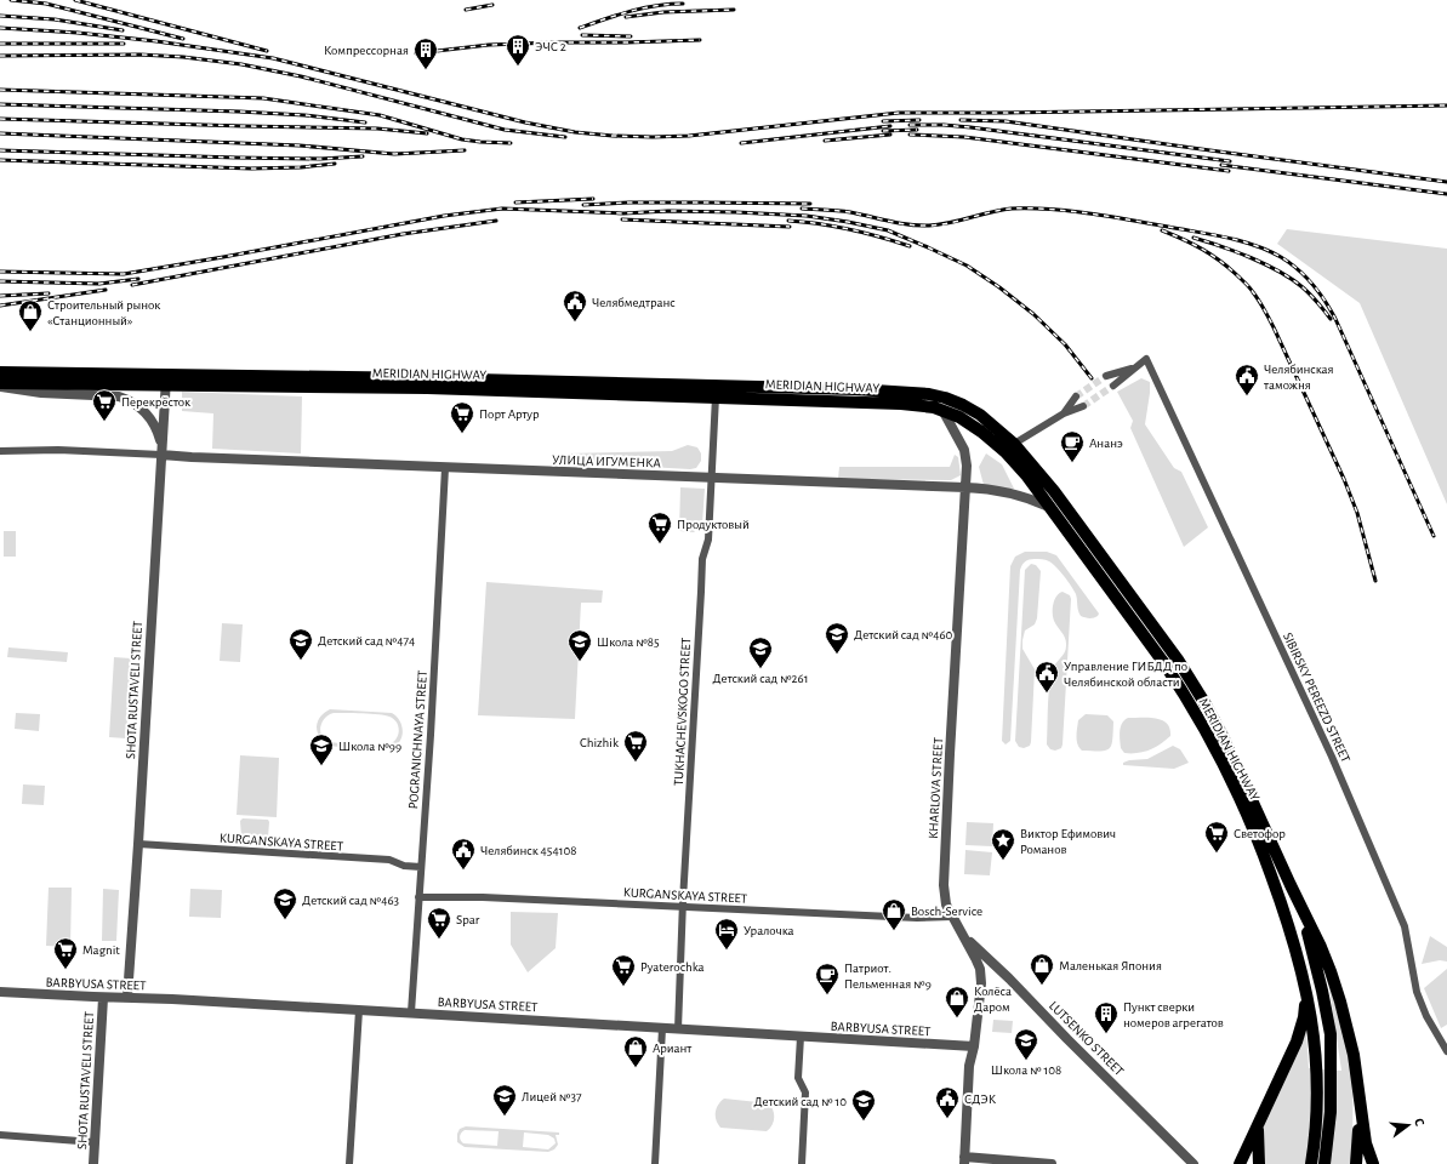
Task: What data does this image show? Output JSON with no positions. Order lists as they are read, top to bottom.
{
  "streets": {
    "main road": ["MERIDIAN HIGHWAY"],
    "street": [
      "УЛИЦА ИГУМЕНКА",
      "SHOTA RUSTAVELI STREET",
      "SIBIRSKY PEREEZD STREET",
      "TUKHACHEVSKOGO STREET",
      "POGRANICHNAYA STREET",
      "KHARLOVA STREET",
      "KURGANSKAYA STREET",
      "BARBYUSA STREET",
      "LUTSENKO STREET"
    ]
  },
  "crossings": [
    ["MERIDIAN HIGHWAY", "УЛИЦА ИГУМЕНКА"],
    ["MERIDIAN HIGHWAY", "SHOTA RUSTAVELI STREET"],
    ["MERIDIAN HIGHWAY", "TUKHACHEVSKOGO STREET"],
    ["MERIDIAN HIGHWAY", "KHARLOVA STREET"],
    ["УЛИЦА ИГУМЕНКА", "SHOTA RUSTAVELI STREET"],
    ["УЛИЦА ИГУМЕНКА", "TUKHACHEVSKOGO STREET"],
    ["УЛИЦА ИГУМЕНКА", "POGRANICHNAYA STREET"],
    ["УЛИЦА ИГУМЕНКА", "KHARLOVA STREET"],
    ["SHOTA RUSTAVELI STREET", "KURGANSKAYA STREET"],
    ["SHOTA RUSTAVELI STREET", "BARBYUSA STREET"],
    ["TUKHACHEVSKOGO STREET", "KURGANSKAYA STREET"],
    ["TUKHACHEVSKOGO STREET", "BARBYUSA STREET"],
    ["POGRANICHNAYA STREET", "KURGANSKAYA STREET"],
    ["POGRANICHNAYA STREET", "BARBYUSA STREET"],
    ["KHARLOVA STREET", "KURGANSKAYA STREET"],
    ["KHARLOVA STREET", "BARBYUSA STREET"],
    ["KHARLOVA STREET", "LUTSENKO STREET"]
  ],
  "places": {
    "building": ["ЭЧС 2", "Компрессорная", "Пункт сверки номеров агрегатов"],
    "public building": [
      "Челябмедтранс",
      "Челябинская таможня",
      "Управление ГИБДД по Челябинской области",
      "Челябинск 454108",
      "СДЭК"
    ],
    "shop": [
      "Строительный рынок «Станционный»",
      "Bosch-Service",
      "Маленькая Япония",
      "Колёса Даром",
      "Ариант"
    ],
    "supermarket": [
      "Перекрёсток",
      "Порт Артур",
      "Продуктовый",
      "Chizhik",
      "Светофор",
      "Spar",
      "Magnit",
      "Pyaterochka"
    ],
    "cafe": ["Ананэ", "Патриот. Пельменная №9"],
    "school or university": [
      "Детский сад №460",
      "Детский сад №474",
      "Школа №85",
      "Детский сад №261",
      "Школа №99",
      "Детский сад №463",
      "Школа № 108",
      "Лицей №37",
      "Детский сад № 10"
    ],
    "place": ["Виктор Ефимович Романов"],
    "hotel": ["Уралочка"]
  },
  "north": "right"
}
